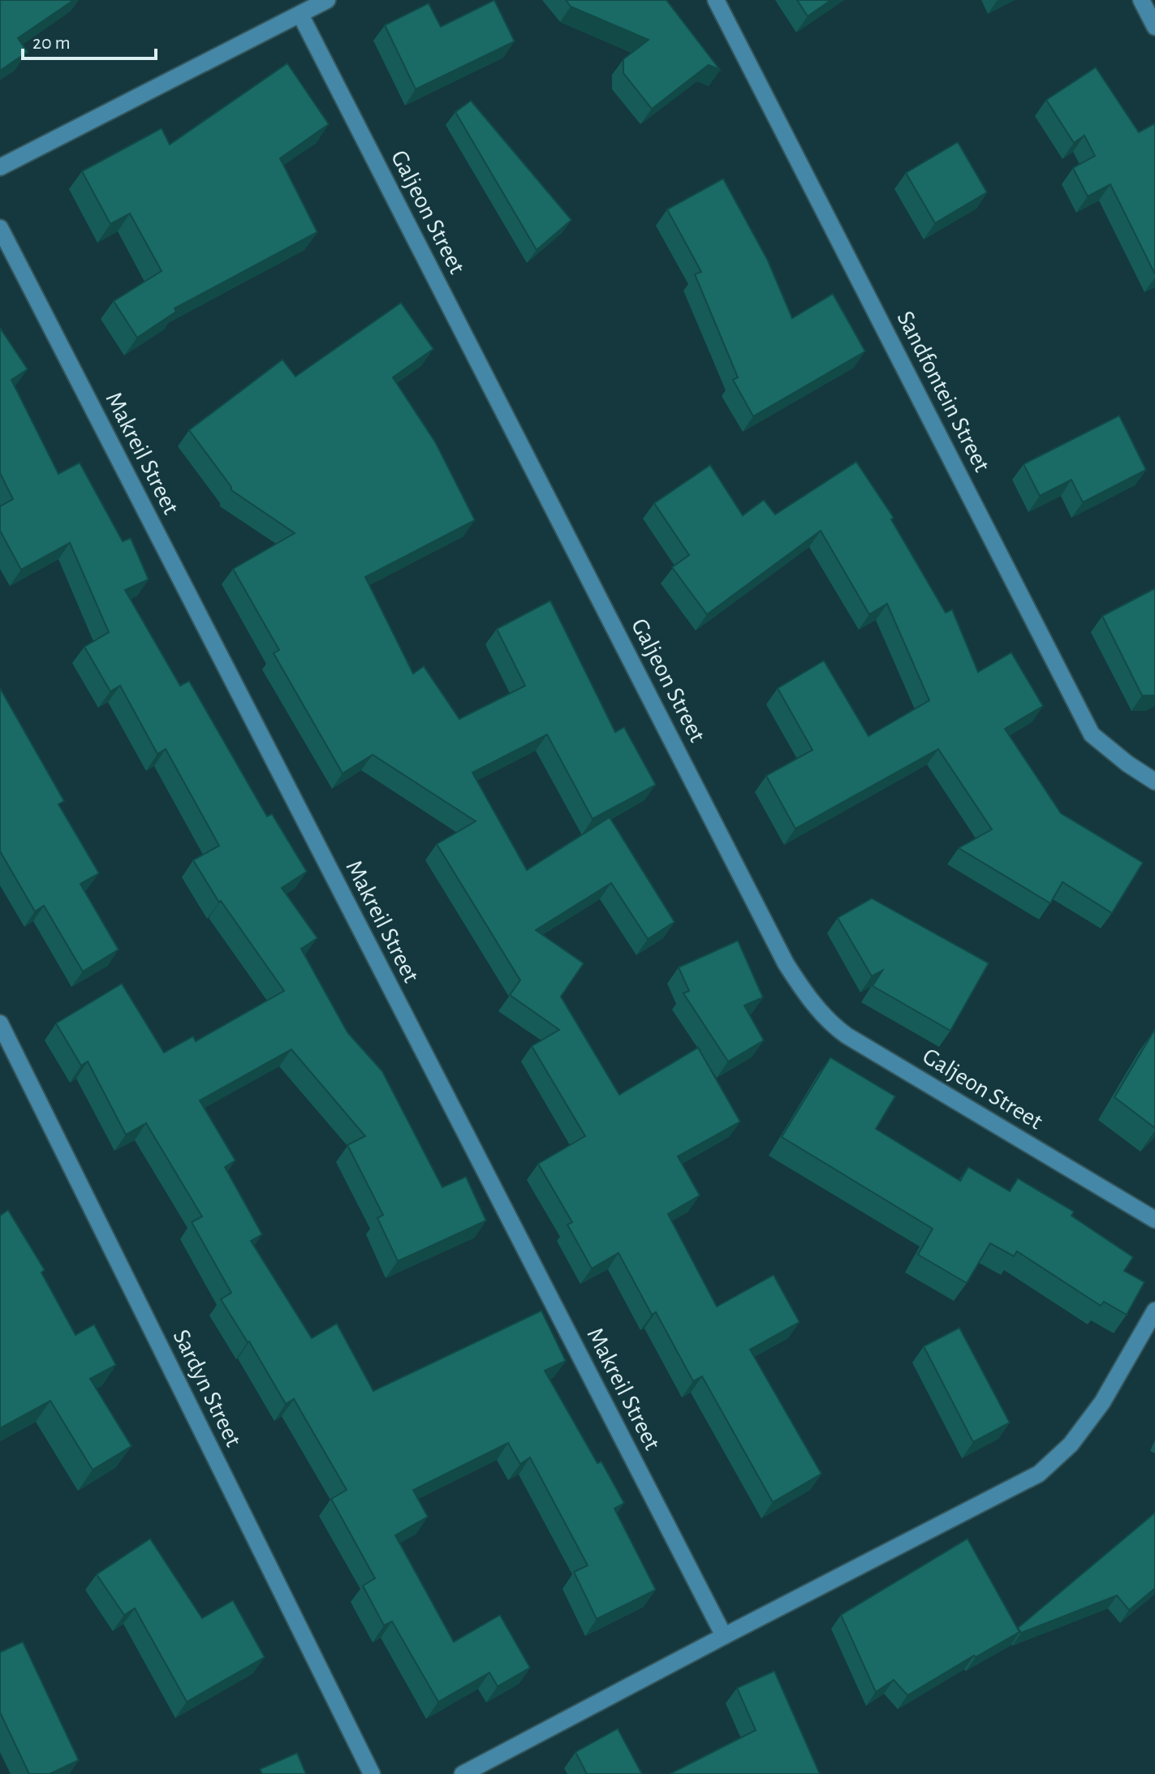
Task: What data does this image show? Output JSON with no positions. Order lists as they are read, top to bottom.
{
  "streets": {
    "street": [
      "Galjeon Street",
      "Sandfontein Street",
      "Makreil Street",
      "Sardyn Street"
    ]
  },
  "scale_bar": "20 m"
}
